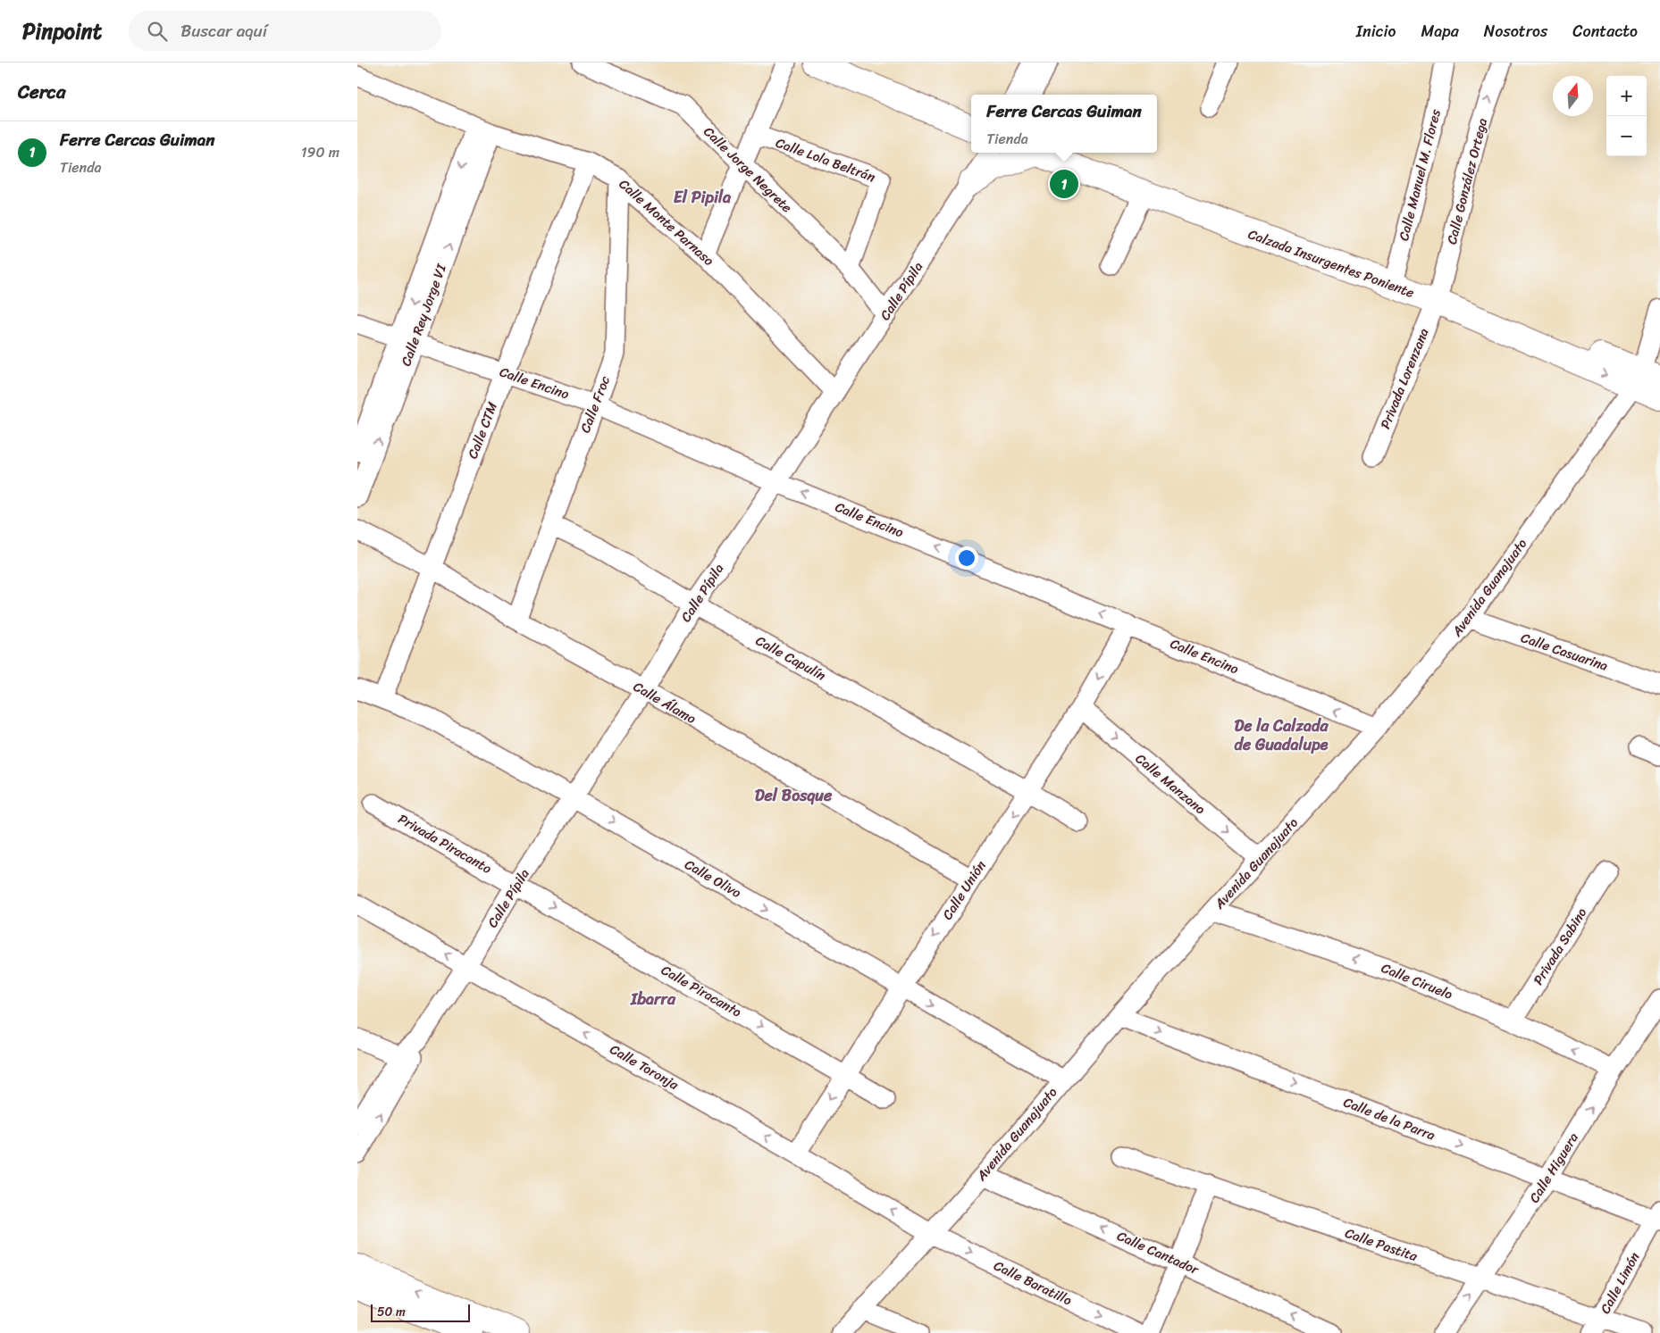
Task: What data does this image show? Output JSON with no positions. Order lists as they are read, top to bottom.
{
  "streets": {
    "main road": ["Calzada Insurgentes Poniente"],
    "street": [
      "Calle Lola Beltrán",
      "Calle Jorge Negrete",
      "Calle Manuel M. Flores",
      "Calle González Ortega",
      "Calle Monte Parnaso",
      "Calle Pípila",
      "Calle Rey Jorge VI",
      "Privada Lorenzana",
      "Calle Encino",
      "Calle Froc",
      "Calle CTM",
      "Avenida Guanajuato",
      "Calle Casuarina",
      "Calle Capulín",
      "Calle Álamo",
      "Calle Manzano",
      "Privada Piracanto",
      "Calle Olivo",
      "Calle Unión",
      "Privada Sabino",
      "Calle Ciruelo",
      "Calle Piracanto",
      "Calle Toronja",
      "Calle de la Parra",
      "Calle Higuera",
      "Calle Pastita",
      "Calle Cantador",
      "Calle Baratillo",
      "Calle Limón"
    ]
  },
  "crossings": [
    ["Calle Lola Beltrán", "Calle Jorge Negrete"],
    ["Calle Jorge Negrete", "Calle Pípila"],
    ["Calle Manuel M. Flores", "Calzada Insurgentes Poniente"],
    ["Calle González Ortega", "Calzada Insurgentes Poniente"],
    ["Calle González Ortega", "Privada Lorenzana"],
    ["Calle Monte Parnaso", "Calle Pípila"],
    ["Calle Monte Parnaso", "Calle Rey Jorge VI"],
    ["Calle Monte Parnaso", "Calle Froc"],
    ["Calle Monte Parnaso", "Calle CTM"],
    ["Calzada Insurgentes Poniente", "Privada Lorenzana"],
    ["Calzada Insurgentes Poniente", "Avenida Guanajuato"],
    ["Calle Pípila", "Calle Encino"],
    ["Calle Pípila", "Calle Capulín"],
    ["Calle Pípila", "Calle Álamo"],
    ["Calle Pípila", "Privada Piracanto"],
    ["Calle Pípila", "Calle Olivo"],
    ["Calle Pípila", "Calle Piracanto"],
    ["Calle Pípila", "Calle Toronja"],
    ["Calle Rey Jorge VI", "Calle Encino"],
    ["Calle Encino", "Calle Froc"],
    ["Calle Encino", "Calle CTM"],
    ["Calle Encino", "Avenida Guanajuato"],
    ["Calle Encino", "Calle Unión"],
    ["Calle Froc", "Calle Capulín"],
    ["Calle Froc", "Calle Álamo"],
    ["Calle CTM", "Calle Álamo"],
    ["Calle CTM", "Calle Olivo"],
    ["Avenida Guanajuato", "Calle Casuarina"],
    ["Avenida Guanajuato", "Calle Manzano"],
    ["Avenida Guanajuato", "Calle Olivo"],
    ["Avenida Guanajuato", "Calle Ciruelo"],
    ["Avenida Guanajuato", "Calle Toronja"],
    ["Avenida Guanajuato", "Calle de la Parra"],
    ["Avenida Guanajuato", "Calle Cantador"],
    ["Avenida Guanajuato", "Calle Baratillo"],
    ["Calle Capulín", "Calle Unión"],
    ["Calle Álamo", "Calle Unión"],
    ["Calle Manzano", "Calle Unión"],
    ["Privada Piracanto", "Calle Piracanto"],
    ["Calle Olivo", "Calle Unión"],
    ["Calle Unión", "Calle Piracanto"],
    ["Calle Unión", "Calle Toronja"],
    ["Privada Sabino", "Calle Ciruelo"],
    ["Calle Ciruelo", "Calle Higuera"],
    ["Calle Toronja", "Calle Baratillo"],
    ["Calle de la Parra", "Calle Higuera"],
    ["Calle de la Parra", "Calle Limón"],
    ["Calle Higuera", "Calle Pastita"],
    ["Calle Pastita", "Calle Limón"]
  ],
  "one_way": [
    "Calle González Ortega",
    "Calle Encino",
    "Calle Manzano",
    "Calle Olivo",
    "Calle Unión",
    "Calle Ciruelo",
    "Calle Piracanto",
    "Calle Toronja",
    "Calle de la Parra",
    "Calle Higuera",
    "Calle Cantador",
    "Calle Baratillo"
  ],
  "districts": [
    "El Pipila",
    "De la Calzada de Guadalupe",
    "Del Bosque",
    "Ibarra"
  ],
  "scale_bar": "50 m",
  "north": "top",
  "page": {
    "header": "Pinpoint",
    "search": "Buscar aquí",
    "nav": [
      "Inicio",
      "Mapa",
      "Nosotros",
      "Contacto"
    ],
    "heading": "Cerca",
    "map_buttons": ["+", "−"],
    "popup": ["Ferre Cercas Guiman", "Tienda"],
    "list": [
      {
        "mark": "1",
        "name": "Ferre Cercas Guiman",
        "note": "Tienda",
        "value": "190 m"
      }
    ],
    "pins": "1",
    "scale": "50 m"
  }
}
